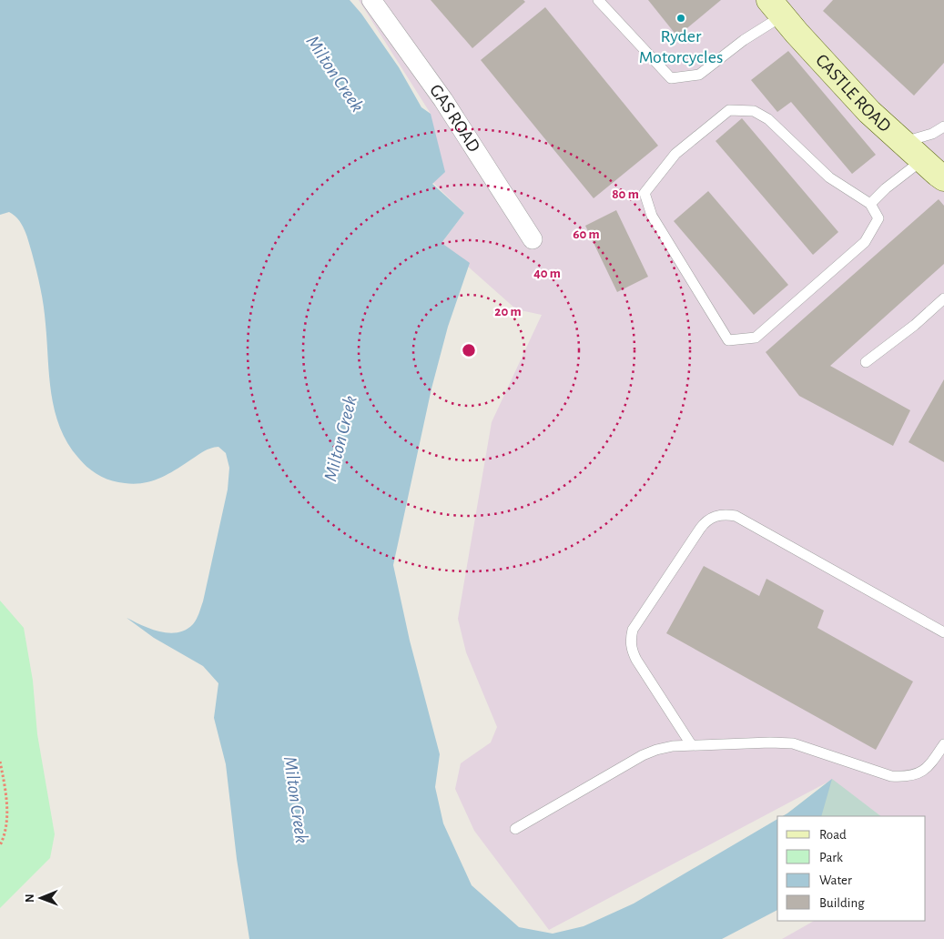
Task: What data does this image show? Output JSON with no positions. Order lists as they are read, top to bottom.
{
  "streets": {
    "main road": ["CASTLE ROAD"],
    "street": ["GAS ROAD"]
  },
  "water": ["Milton Creek"],
  "places": ["Ryder Motorcycles"],
  "legend": [
    "Road",
    "Park",
    "Water",
    "Building"
  ],
  "north": "left",
  "rings": [
    "80 m",
    "60 m",
    "40 m",
    "20 m"
  ]
}
